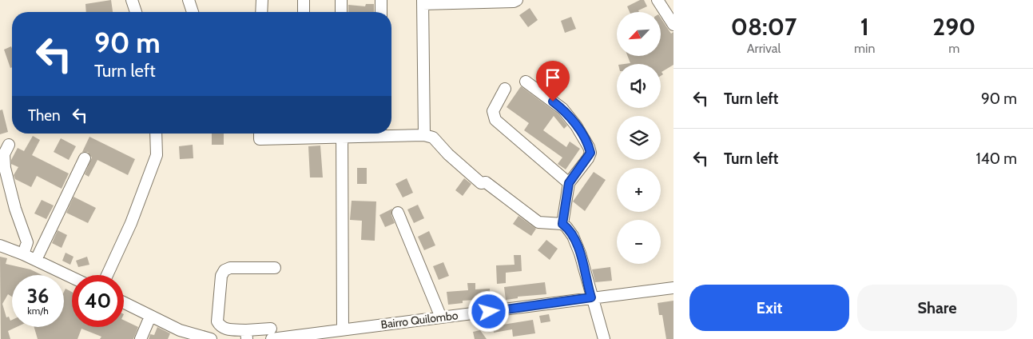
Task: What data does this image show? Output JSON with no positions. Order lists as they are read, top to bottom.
{
  "streets": {
    "street": ["Bairro Quilombo"]
  },
  "north": "bottom left",
  "page": {
    "eta": [
      "08:07",
      "Arrival",
      "1",
      "min",
      "290",
      "m"
    ],
    "map_buttons": ["+", "−"],
    "turn": ["90 m", "Turn left"],
    "list": [
      {
        "name": "Turn left",
        "value": "90 m"
      },
      {
        "name": "Turn left",
        "value": "140 m"
      }
    ],
    "then": "Then",
    "speed": "36 km/h",
    "limit": "40",
    "buttons": ["Exit", "Share"]
  }
}
